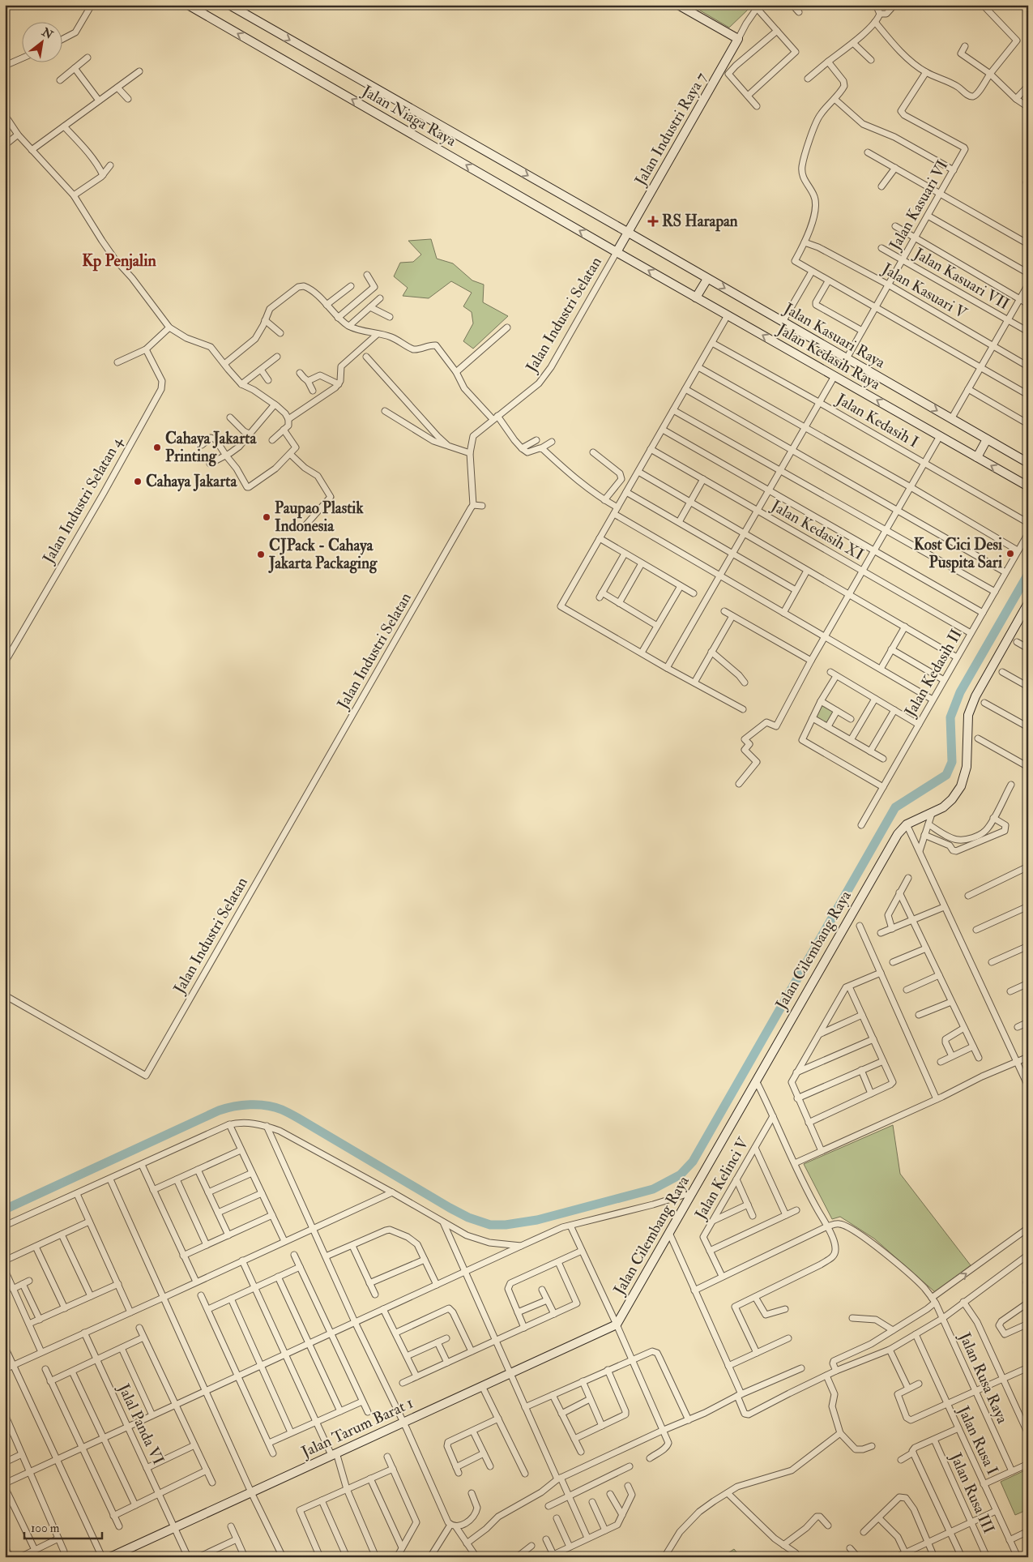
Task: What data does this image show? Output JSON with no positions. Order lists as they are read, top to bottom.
{
  "streets": {
    "main road": [
      "Jalan Niaga Raya",
      "Jalan Industri Raya 7",
      "Jalan Kasuari Raya",
      "Jalan Kedasih Raya",
      "Jalan Cilembang Raya",
      "Jalan Tarum Barat 1"
    ],
    "street": [
      "Jalan Kasuari VI",
      "Jalan Kasuari VII",
      "Jalan Kasuari V",
      "Jalan Industri Selatan",
      "Jalan Kedasih I",
      "Jalan Industri Selatan 4",
      "Jalan Kedasih XI",
      "Jalan Kedasih II",
      "Jalan Kelinci V",
      "Jalan Rusa Raya",
      "Jalal Panda VI",
      "Jalan Rusa I",
      "Jalan Rusa III"
    ]
  },
  "crossings": [
    ["Jalan Niaga Raya", "Jalan Industri Raya 7"],
    ["Jalan Niaga Raya", "Jalan Industri Selatan"],
    ["Jalan Niaga Raya", "Jalan Kasuari Raya"],
    ["Jalan Niaga Raya", "Jalan Kedasih Raya"],
    ["Jalan Industri Raya 7", "Jalan Industri Selatan"],
    ["Jalan Industri Raya 7", "Jalan Kasuari Raya"],
    ["Jalan Industri Raya 7", "Jalan Kedasih Raya"],
    ["Jalan Kasuari VI", "Jalan Kasuari VII"],
    ["Jalan Kasuari VI", "Jalan Kasuari V"],
    ["Jalan Kasuari VI", "Jalan Kasuari Raya"],
    ["Jalan Industri Selatan", "Jalan Kedasih Raya"],
    ["Jalan Kedasih XI", "Jalan Kedasih II"],
    ["Jalan Cilembang Raya", "Jalan Tarum Barat 1"],
    ["Jalal Panda VI", "Jalan Tarum Barat 1"]
  ],
  "one_way": ["Jalan Kasuari Raya", "Jalan Kedasih Raya"],
  "districts": ["Kp Penjalin"],
  "places": {
    "health": ["RS Harapan"],
    "other": [
      "Cahaya Jakarta Printing",
      "Cahaya Jakarta",
      "Paupao Plastik Indonesia",
      "Kost Cici Desi Puspita Sari",
      "CJPack - Cahaya Jakarta Packaging"
    ]
  },
  "scale_bar": "100 m",
  "north": "top right"
}
